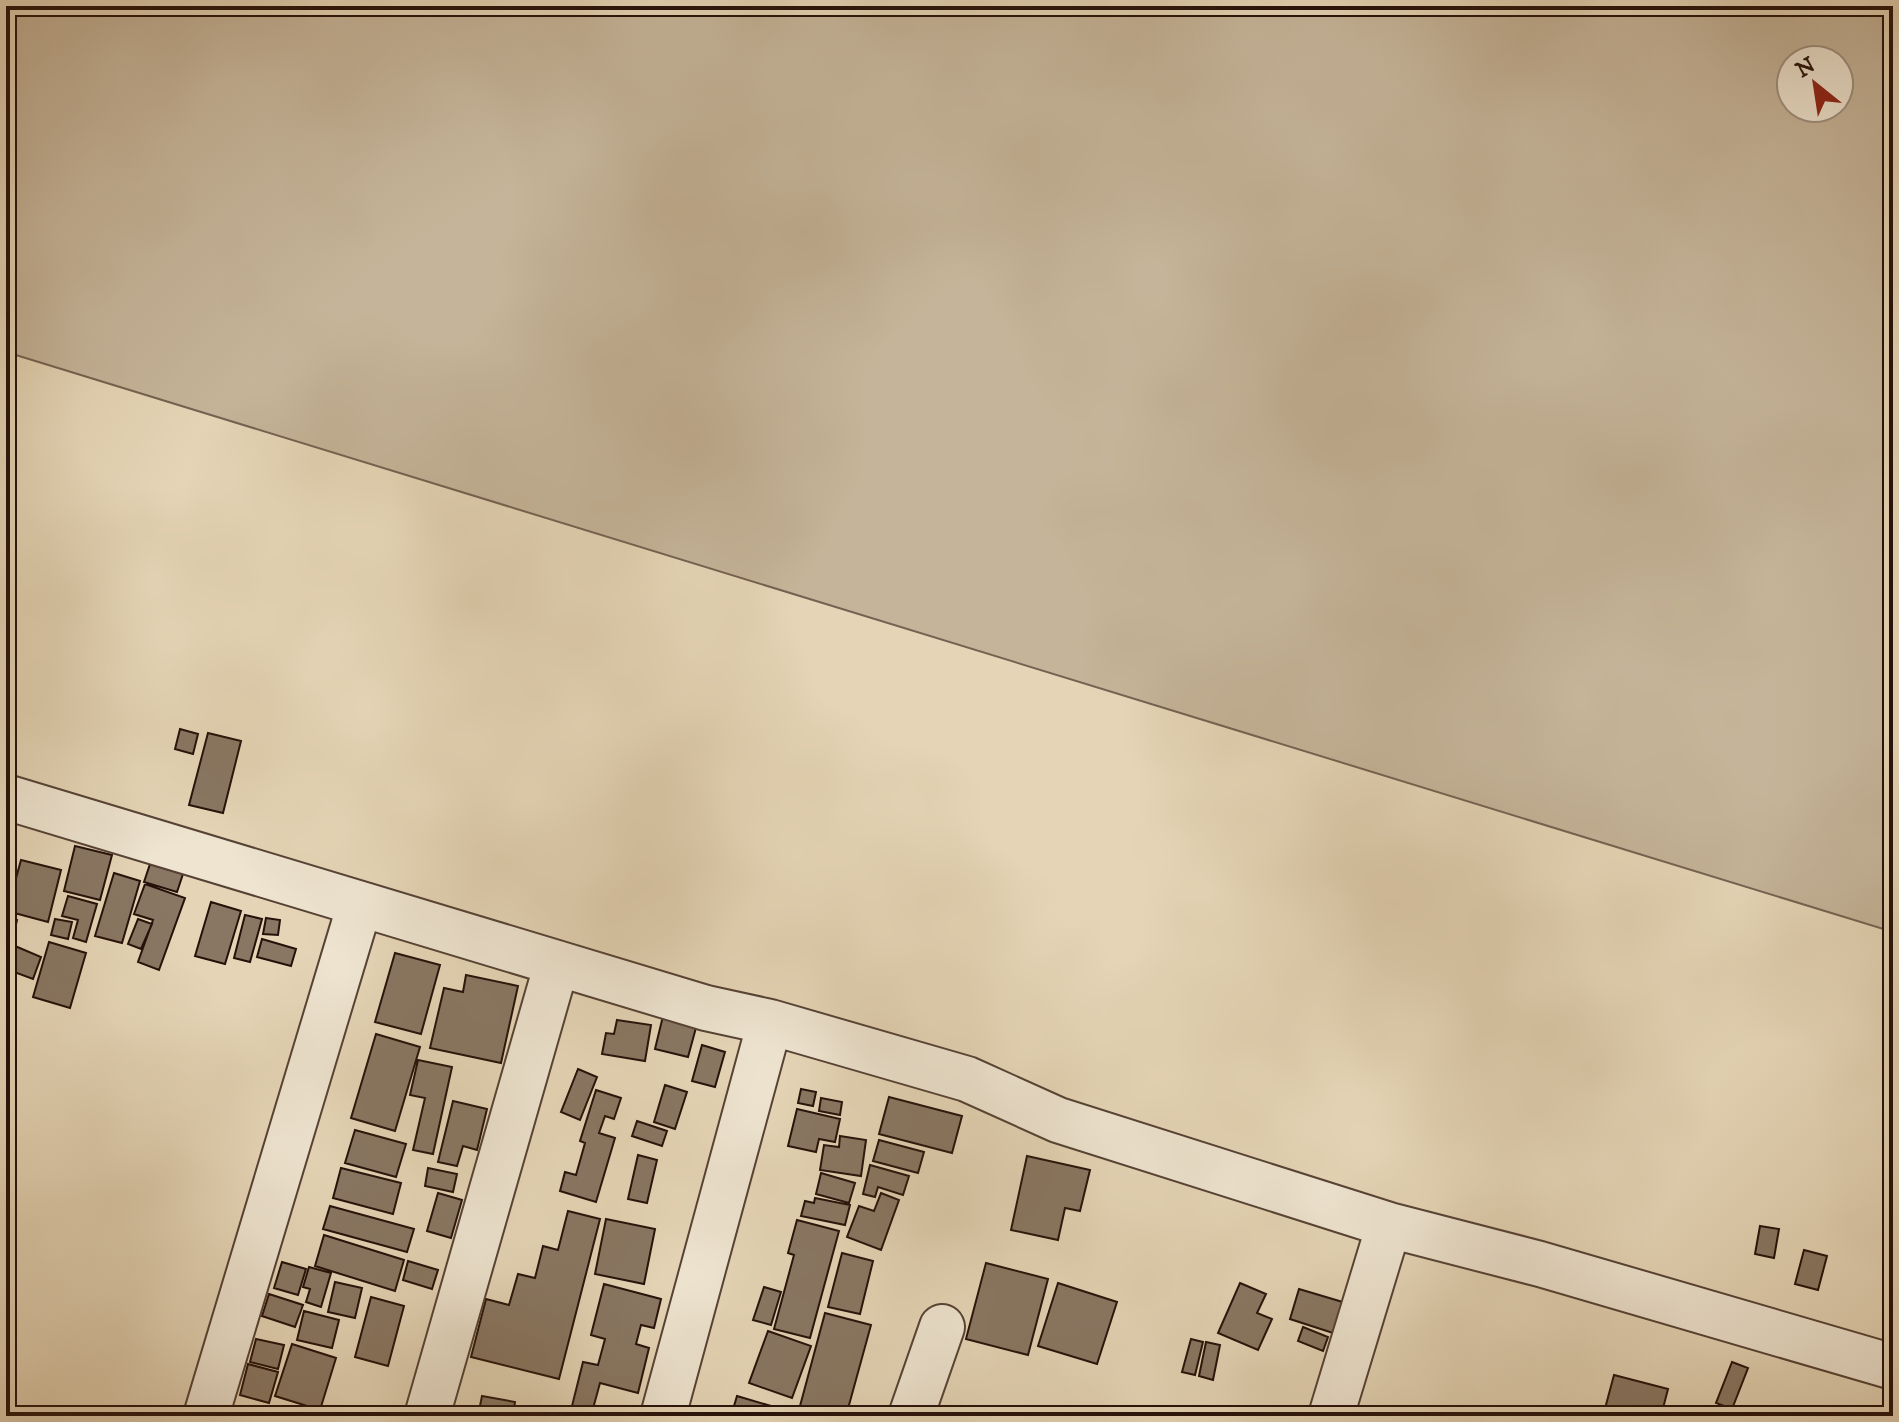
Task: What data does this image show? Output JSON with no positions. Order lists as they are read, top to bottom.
{
  "north": "top left"
}
